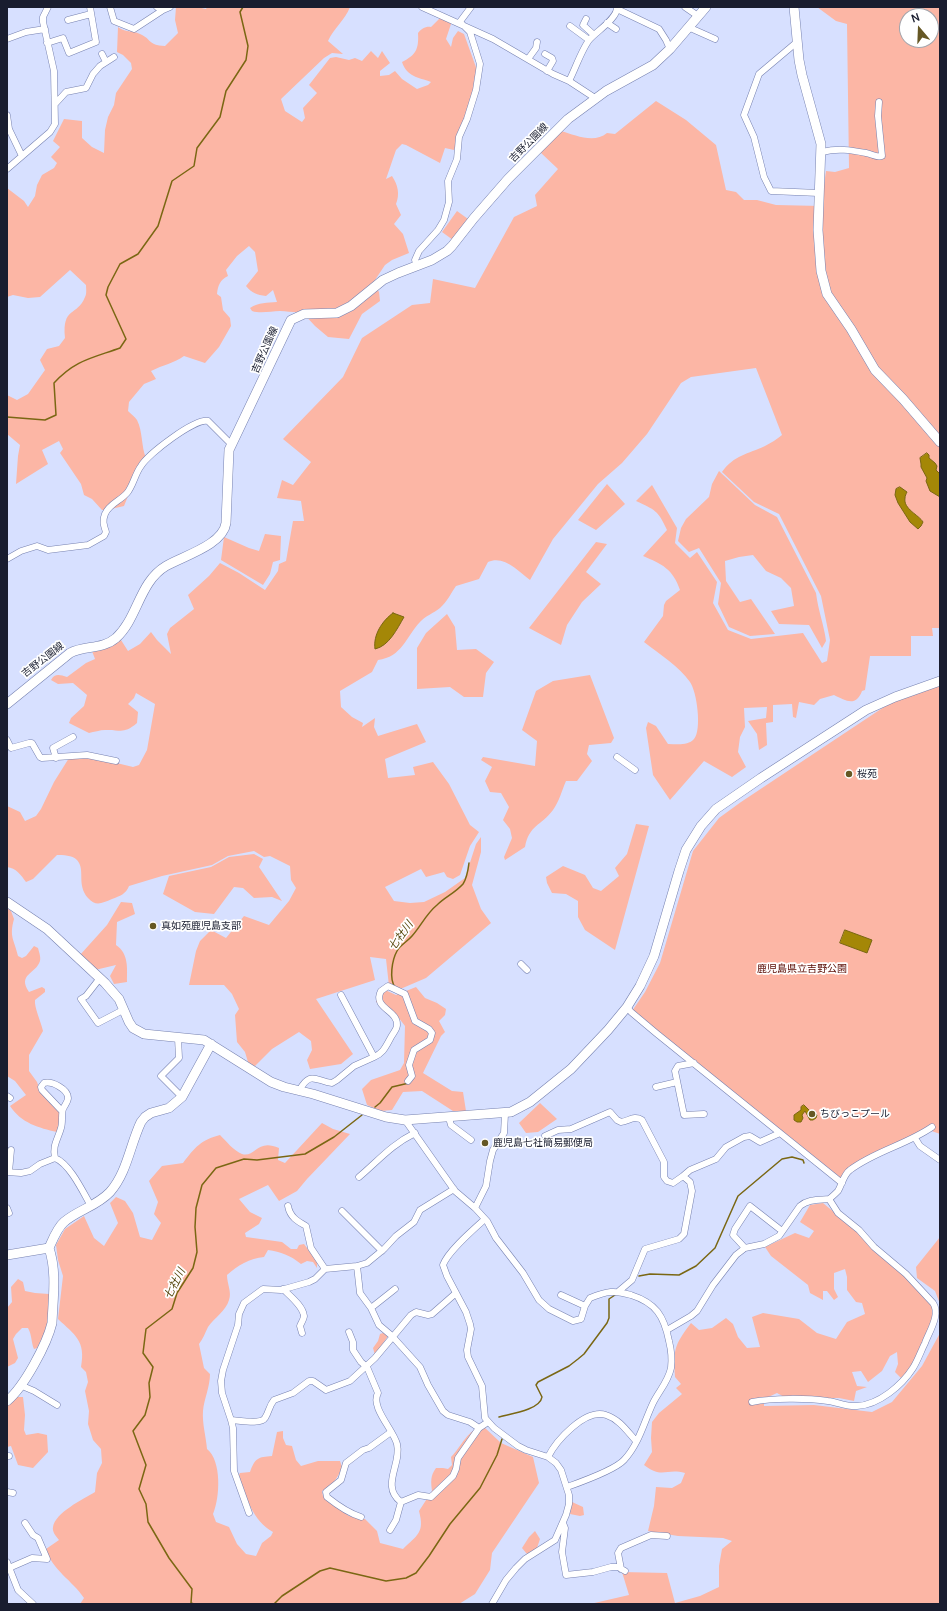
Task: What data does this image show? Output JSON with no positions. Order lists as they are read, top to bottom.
{
  "streets": {
    "street": ["吉野公園線"]
  },
  "water": ["七社川"],
  "parks": ["鹿児島県立吉野公園"],
  "places": [
    "桜苑",
    "真如苑鹿児島支部",
    "ちびっこプール",
    "鹿児島七社簡易郵便局"
  ],
  "north": "top"
}
